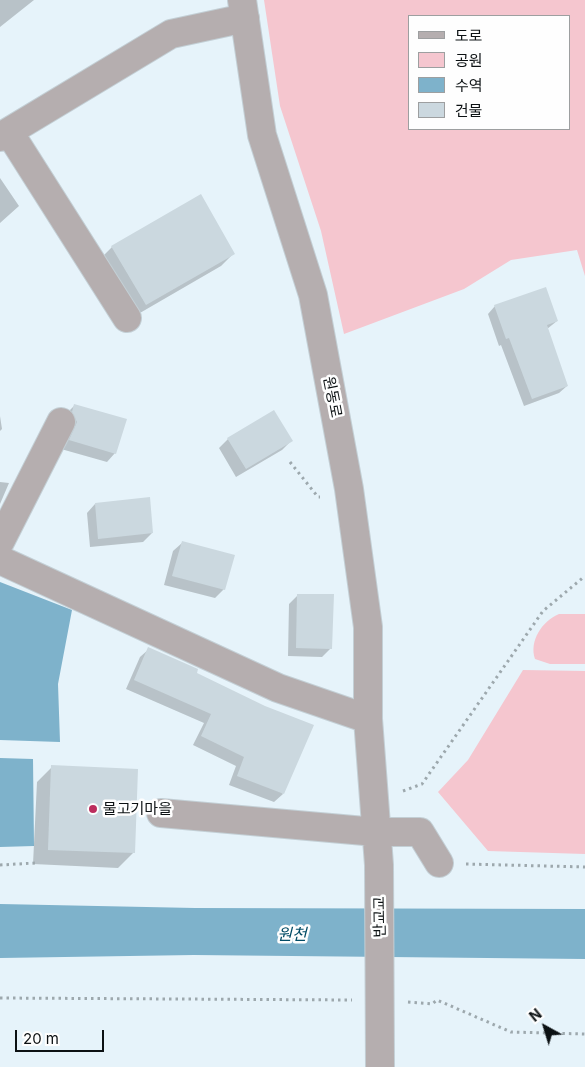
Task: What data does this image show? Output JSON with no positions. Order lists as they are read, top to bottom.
{
  "streets": {
    "street": ["원동로", "반교교"]
  },
  "crossings": [
    ["원동로", "반교교"]
  ],
  "water": ["원천"],
  "places": ["물고기마을"],
  "legend": [
    "도로",
    "공원",
    "수역",
    "건물"
  ],
  "scale_bar": "20 m",
  "north": "top left"
}
